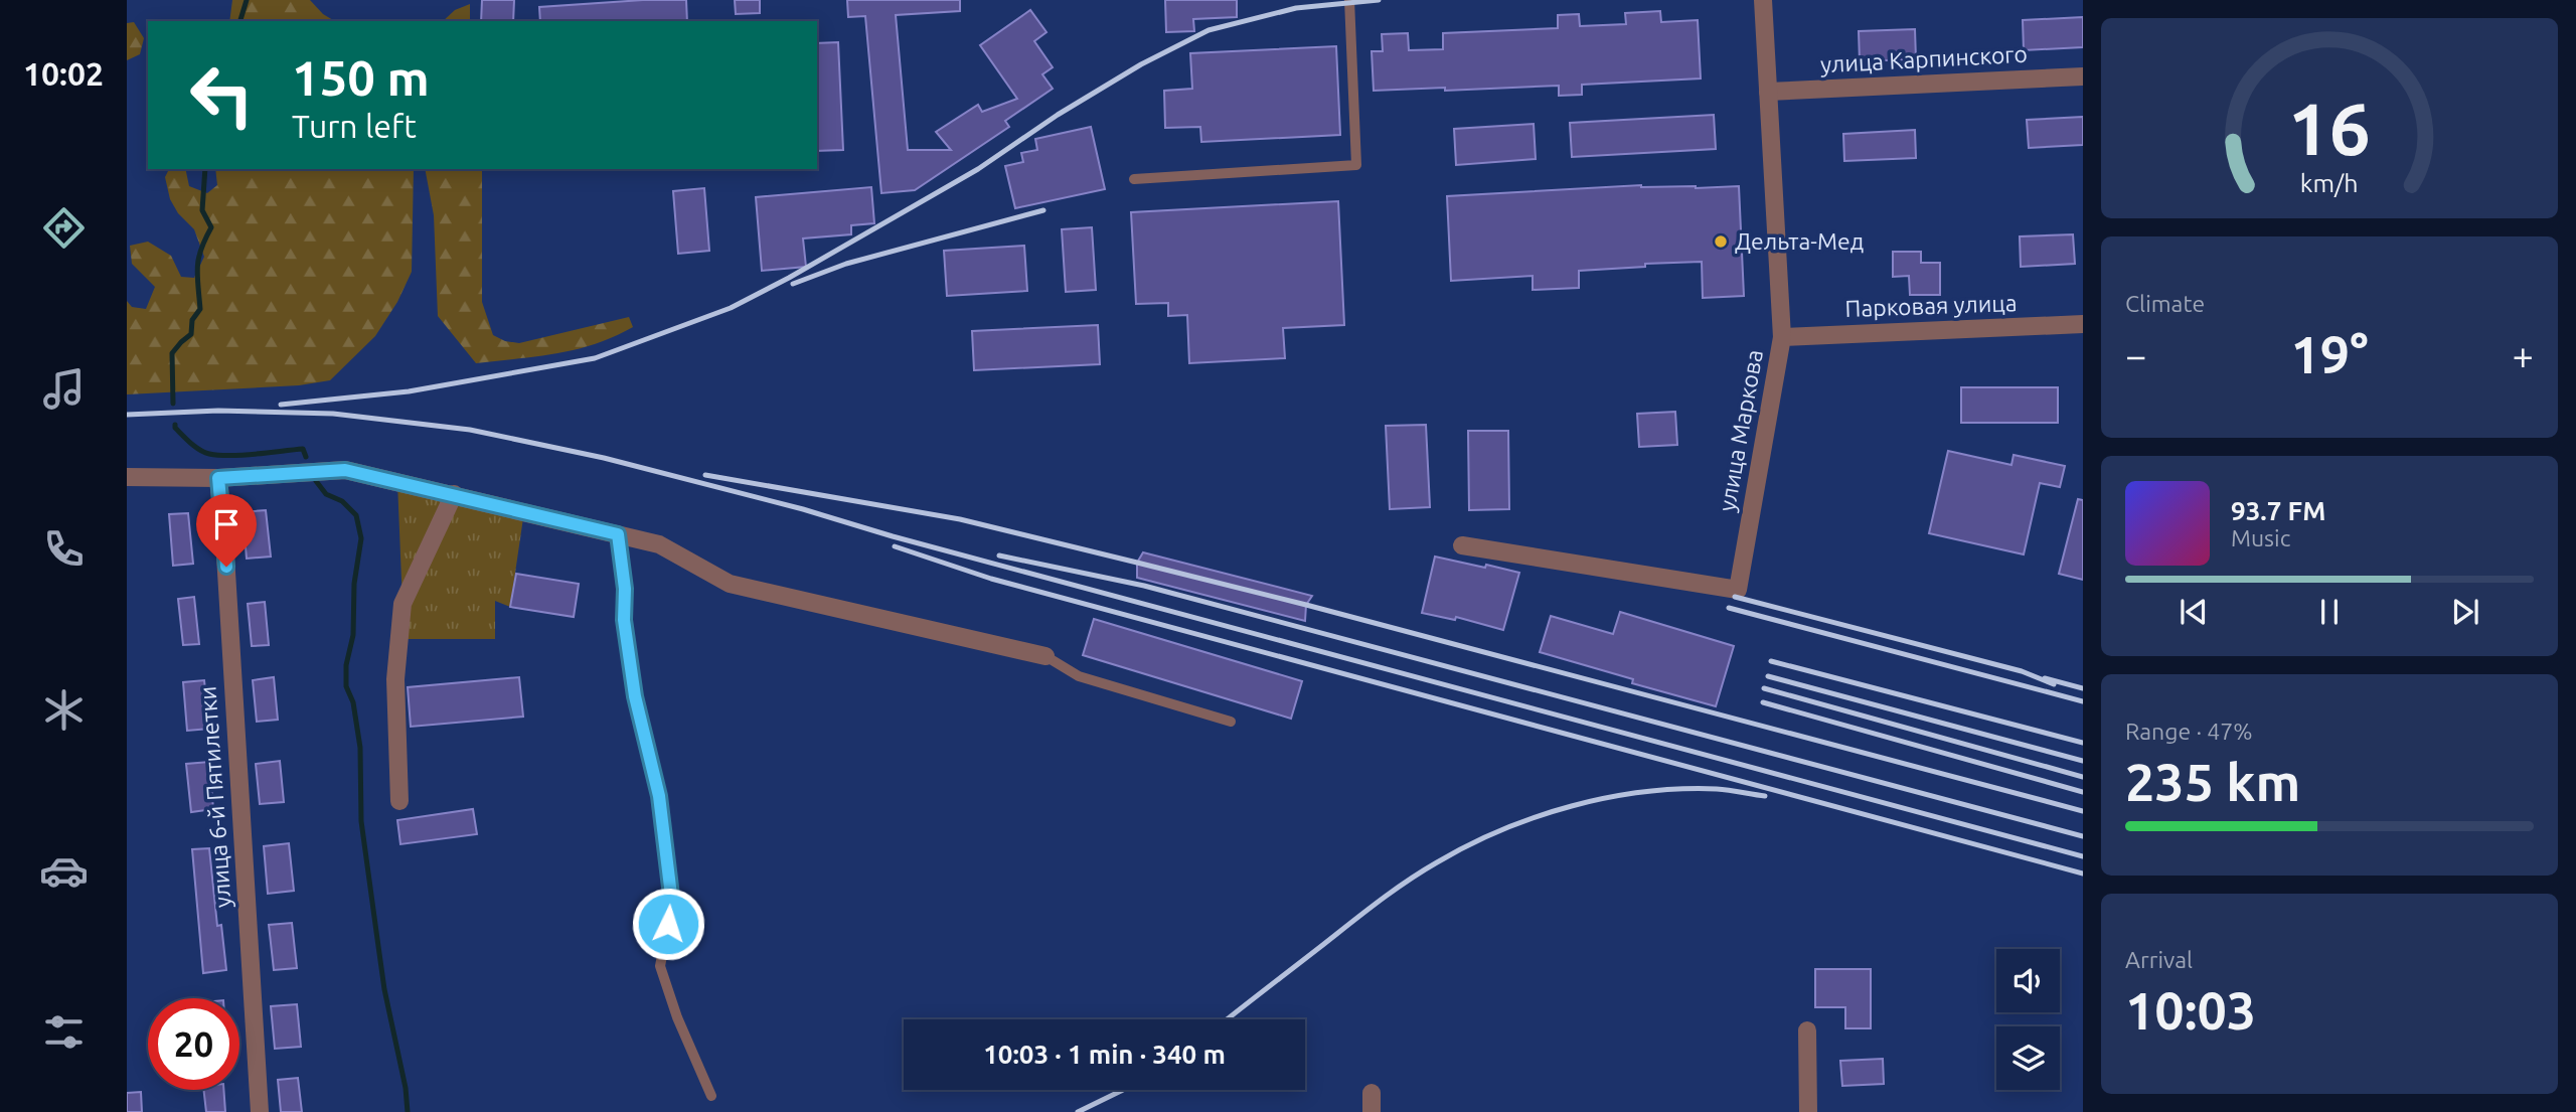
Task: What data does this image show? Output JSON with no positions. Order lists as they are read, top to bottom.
{
  "streets": {
    "street": [
      "улица Карпинского",
      "Парковая улица",
      "улица Маркова",
      "улица 6-й Пятилетки"
    ]
  },
  "crossings": [
    ["улица Карпинского", "улица Маркова"],
    ["Парковая улица", "улица Маркова"]
  ],
  "places": ["Дельта-Мед"],
  "page": {
    "tabs": "10:02",
    "turn": ["150 m", "Turn left"],
    "tile": [
      "Climate",
      ["Range · 47%", "235 km"],
      ["Arrival", "10:03"]
    ],
    "heat": ["−", "19°", "+"],
    "song": ["93.7 FM", "Music"],
    "limit": "20",
    "trip": "10:03 · 1 min · 340 m",
    "gauge": ["16", "km/h"]
  }
}
